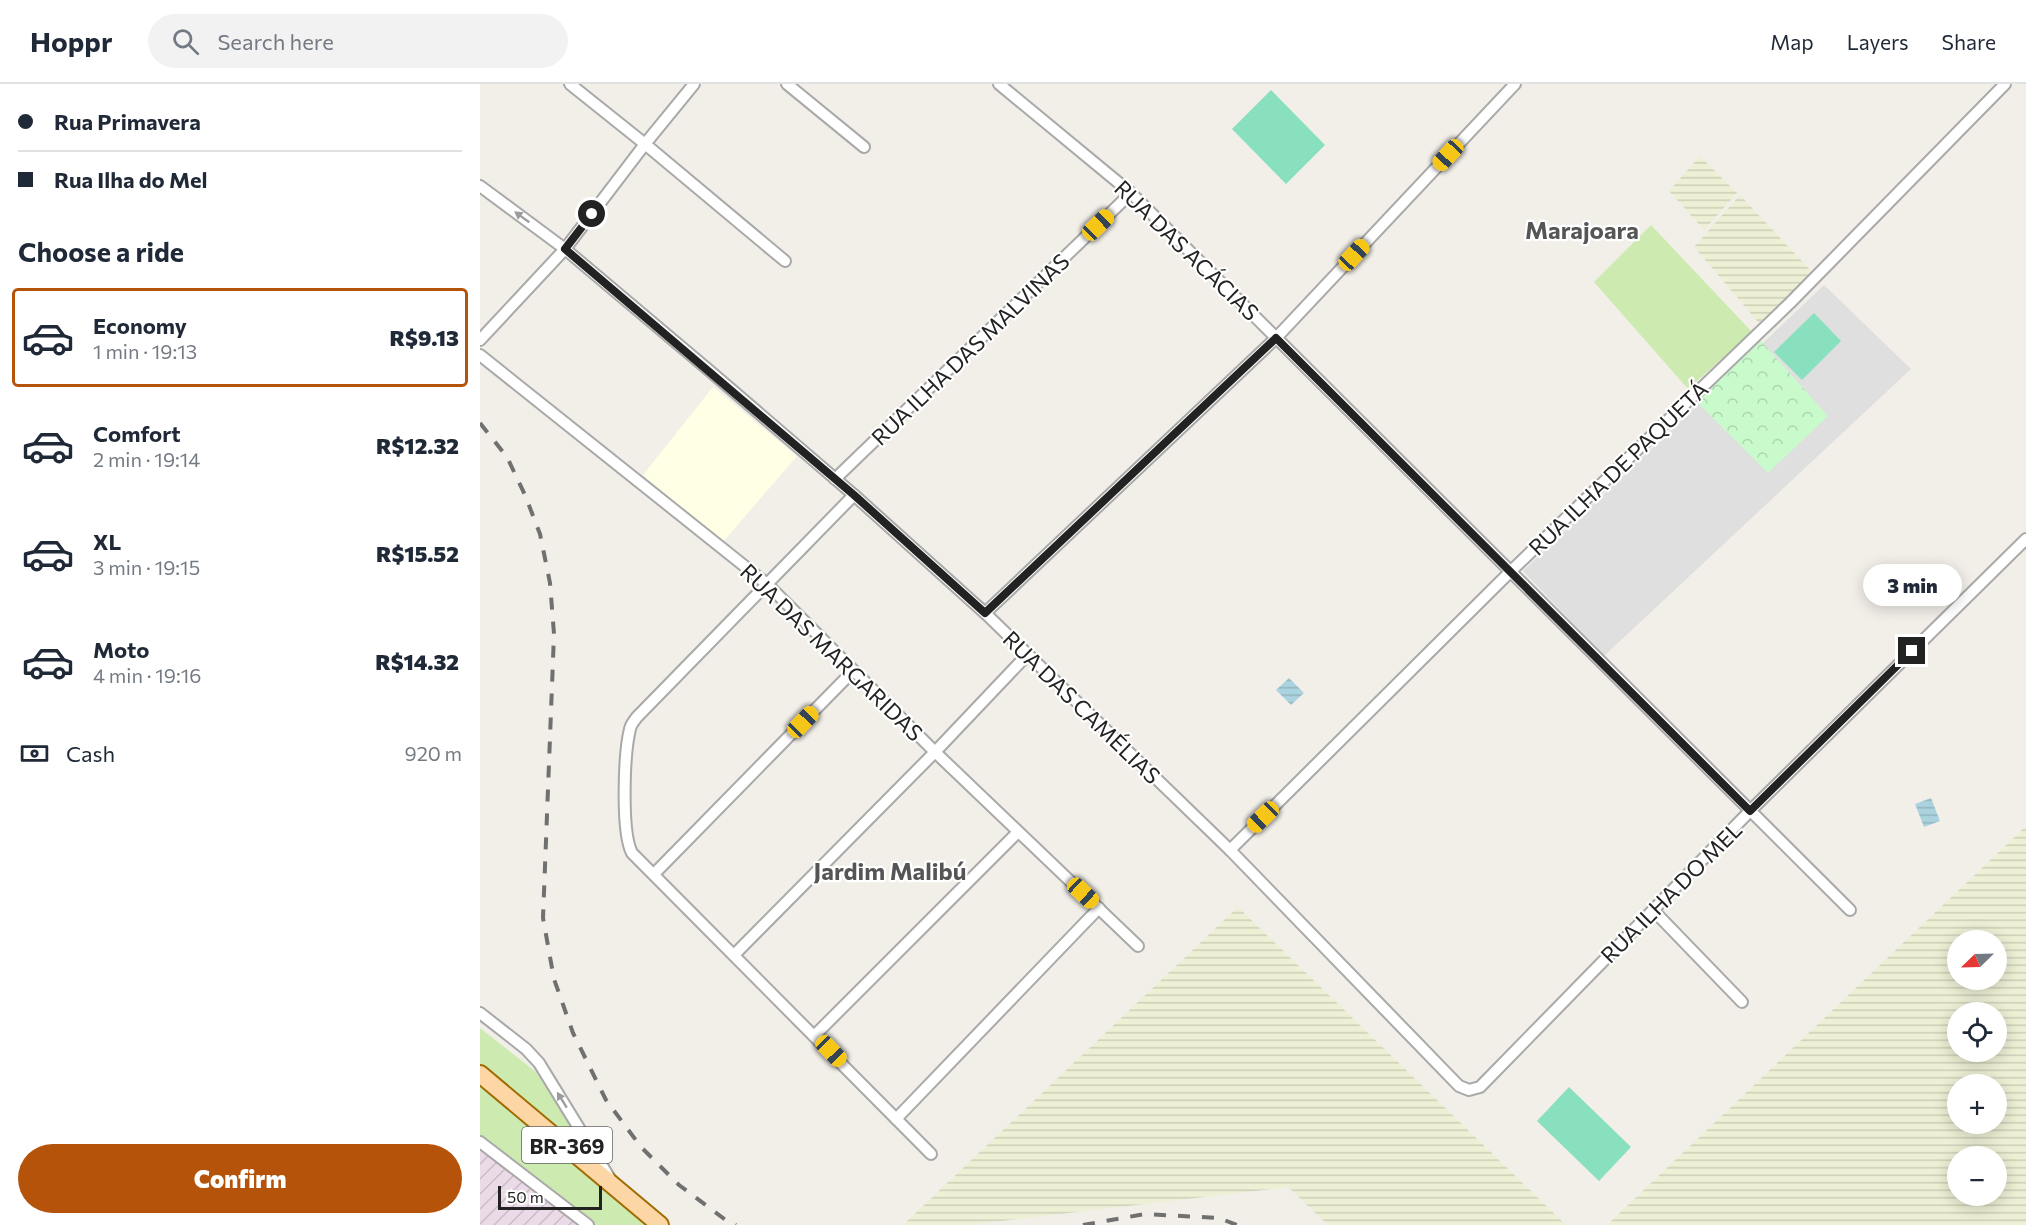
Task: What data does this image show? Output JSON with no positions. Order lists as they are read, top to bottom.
{
  "streets": {
    "main road": ["BR-369"],
    "street": [
      "RUA DAS ACÁCIAS",
      "RUA ILHA DAS MALVINAS",
      "RUA ILHA DE PAQUETÁ",
      "RUA DAS MARGARIDAS",
      "RUA DAS CAMÉLIAS",
      "RUA ILHA DO MEL"
    ]
  },
  "crossings": [
    ["RUA DAS ACÁCIAS", "RUA ILHA DAS MALVINAS"],
    ["RUA DAS ACÁCIAS", "RUA ILHA DE PAQUETÁ"],
    ["RUA DAS ACÁCIAS", "RUA ILHA DO MEL"],
    ["RUA ILHA DAS MALVINAS", "RUA DAS CAMÉLIAS"],
    ["RUA ILHA DE PAQUETÁ", "RUA DAS CAMÉLIAS"],
    ["RUA DAS CAMÉLIAS", "RUA ILHA DO MEL"]
  ],
  "districts": ["Marajoara", "Jardim Malibú"],
  "scale_bar": "50 m",
  "north": "bottom left",
  "page": {
    "header": "Hoppr",
    "search": "Search here",
    "nav": ["Map", "Layers", "Share"],
    "banner": ["Rua Primavera", "Rua Ilha do Mel"],
    "heading": "Choose a ride",
    "list": [
      {
        "name": "Economy",
        "note": "1 min · 19:13",
        "value": "R$9.13"
      },
      {
        "name": "Comfort",
        "note": "2 min · 19:14",
        "value": "R$12.32"
      },
      {
        "name": "XL",
        "note": "3 min · 19:15",
        "value": "R$15.52"
      },
      {
        "name": "Moto",
        "note": "4 min · 19:16",
        "value": "R$14.32"
      }
    ],
    "bubble": "3 min",
    "pay": ["Cash", "920 m"],
    "map_buttons": ["+", "−"],
    "buttons": "Confirm",
    "scale": "50 m"
  }
}
